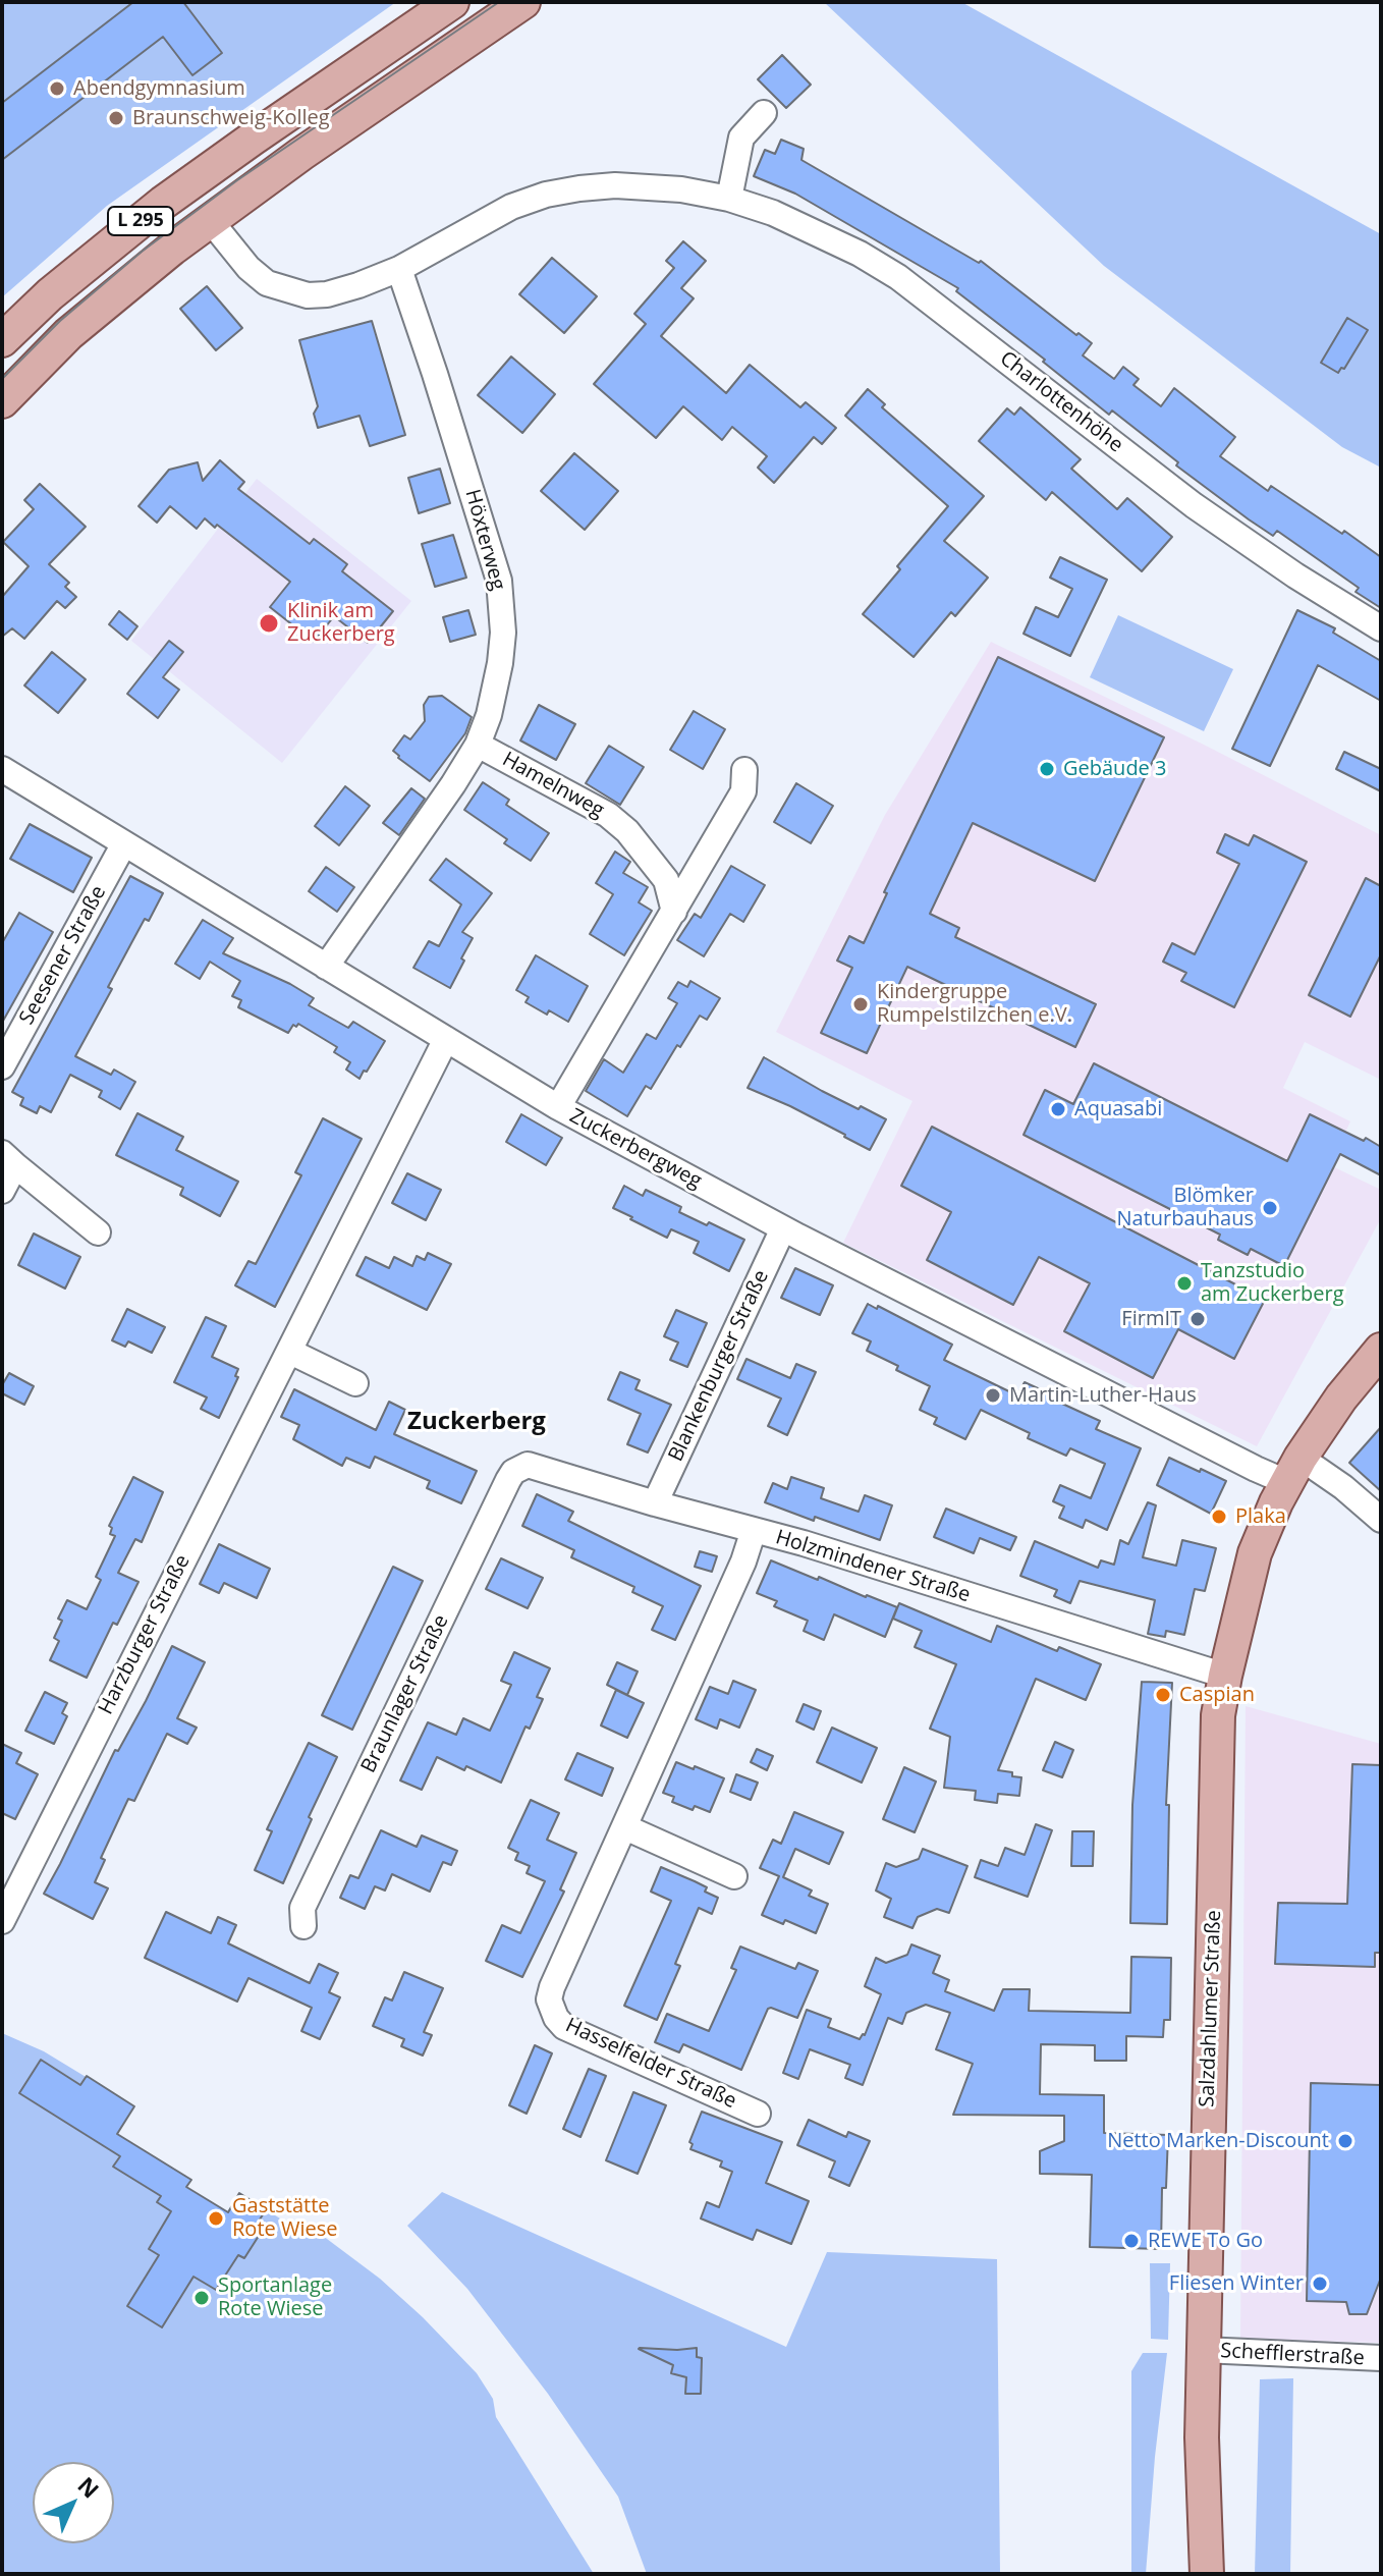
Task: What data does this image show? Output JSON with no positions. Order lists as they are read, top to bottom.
{
  "streets": {
    "main road": ["L 295", "Salzdahlumer Straße"],
    "street": [
      "Charlottenhöhe",
      "Höxterweg",
      "Hamelnweg",
      "Seesener Straße",
      "Zuckerbergweg",
      "Blankenburger Straße",
      "Holzmindener Straße",
      "Harzburger Straße",
      "Braunlager Straße",
      "Hasselfelder Straße",
      "Schefflerstraße"
    ]
  },
  "crossings": [
    ["L 295", "Charlottenhöhe"],
    ["Charlottenhöhe", "Höxterweg"],
    ["Höxterweg", "Hamelnweg"],
    ["Höxterweg", "Zuckerbergweg"],
    ["Seesener Straße", "Zuckerbergweg"],
    ["Zuckerbergweg", "Blankenburger Straße"],
    ["Zuckerbergweg", "Harzburger Straße"],
    ["Zuckerbergweg", "Salzdahlumer Straße"],
    ["Blankenburger Straße", "Holzmindener Straße"],
    ["Holzmindener Straße", "Braunlager Straße"],
    ["Holzmindener Straße", "Salzdahlumer Straße"],
    ["Holzmindener Straße", "Hasselfelder Straße"],
    ["Salzdahlumer Straße", "Schefflerstraße"]
  ],
  "districts": ["Zuckerberg"],
  "places": [
    "Abendgymnasium",
    "Braunschweig-Kolleg",
    "Klinik am Zuckerberg",
    "Gebäude 3",
    "Kindergruppe Rumpelstilzchen e.V.",
    "Aquasabi",
    "Blömker Naturbauhaus",
    "Tanzstudio am Zuckerberg",
    "FirmIT",
    "Martin-Luther-Haus",
    "Plaka",
    "Caspian",
    "Netto Marken-Discount",
    "Gaststätte Rote Wiese",
    "REWE To Go",
    "Fliesen Winter",
    "Sportanlage Rote Wiese"
  ],
  "north": "top right"
}
